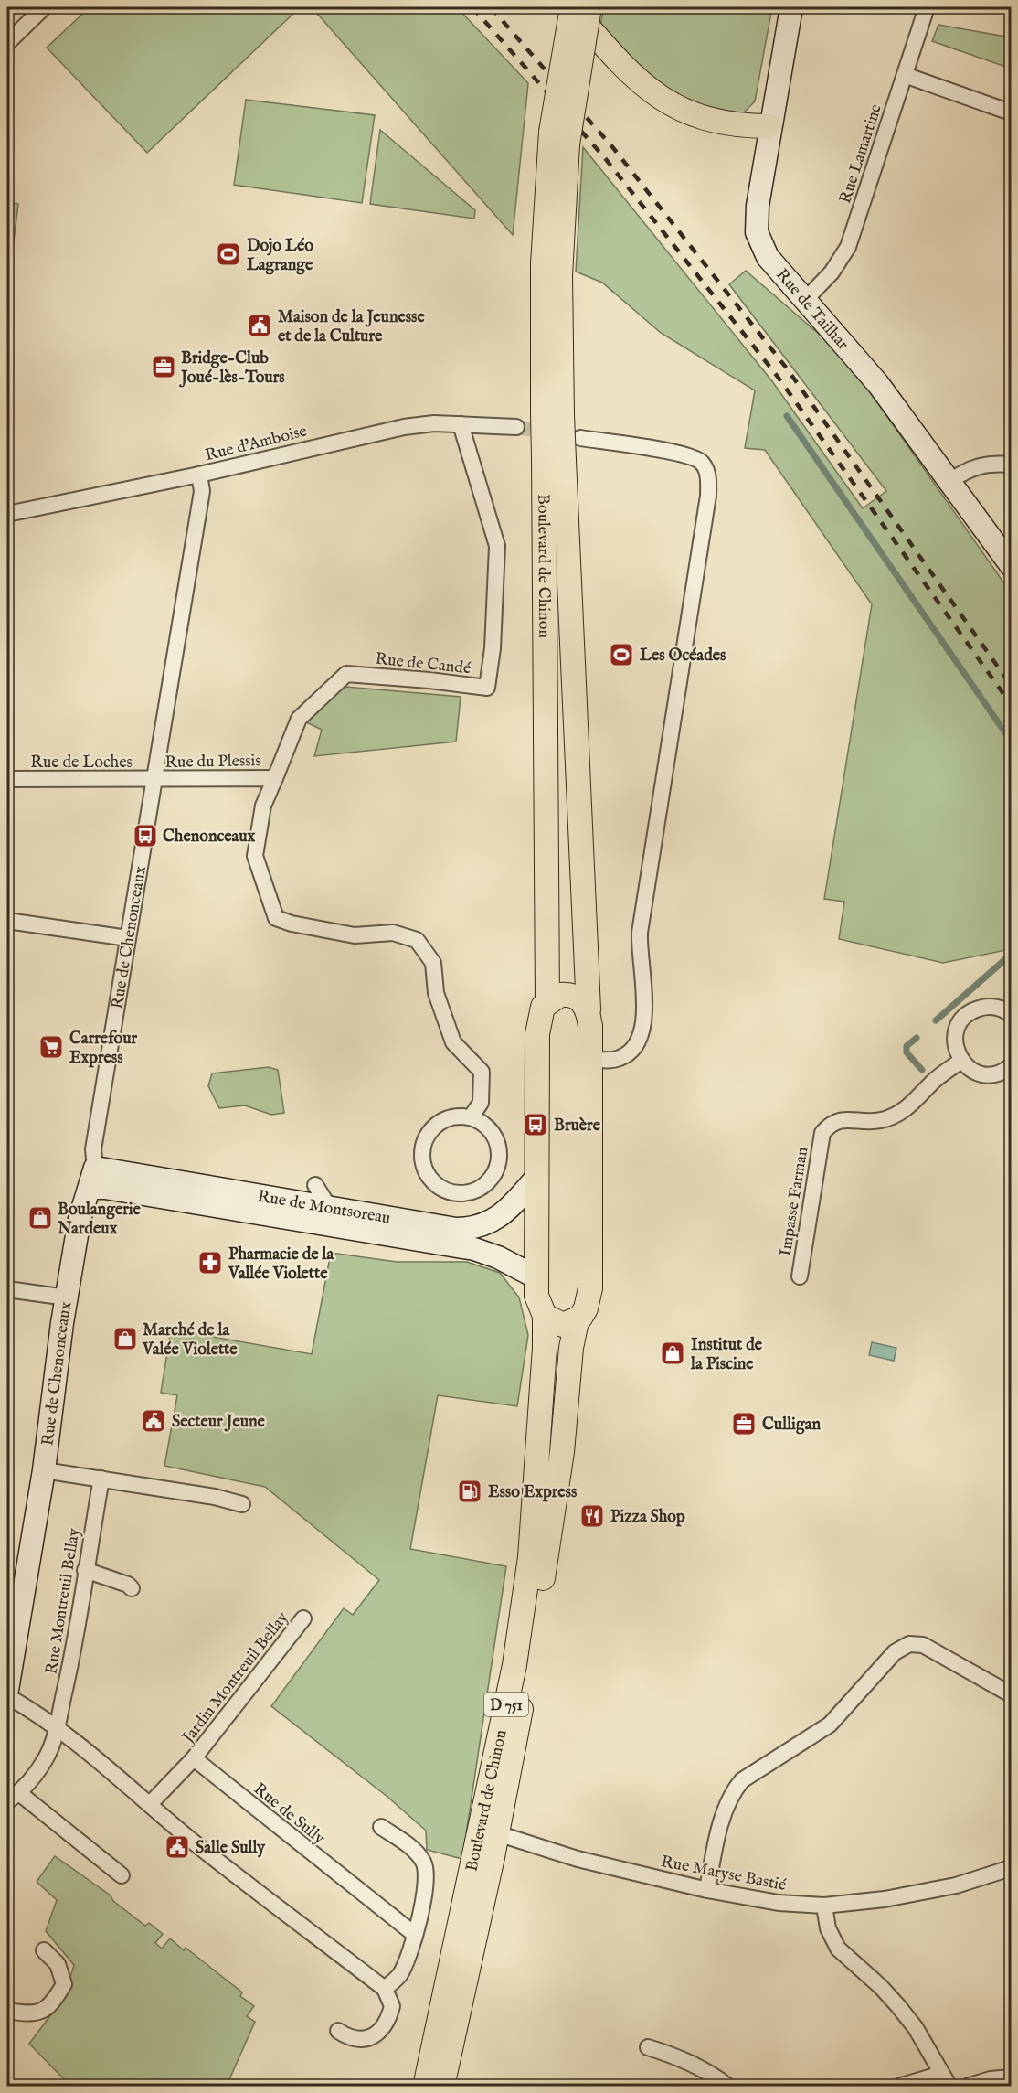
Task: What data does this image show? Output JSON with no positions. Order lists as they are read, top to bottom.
{
  "streets": {
    "main road": ["Boulevard de Chinon", "D 751"],
    "street": [
      "Rue Lamartine",
      "Rue de Tailhar",
      "Rue d'Amboise",
      "Rue de Candé",
      "Rue du Plessis",
      "Rue de Loches",
      "Rue de Chenonceaux",
      "Impasse Farman",
      "Rue de Montsoreau",
      "Rue Montreuil Bellay",
      "Jardin Montreuil Bellay",
      "Rue de Sully",
      "Rue Maryse Bastié"
    ]
  },
  "crossings": [
    ["Rue Lamartine", "Rue de Tailhar"],
    ["Rue d'Amboise", "Rue de Candé"],
    ["Rue d'Amboise", "Rue de Chenonceaux"],
    ["Boulevard de Chinon", "Rue de Montsoreau"],
    ["Boulevard de Chinon", "Rue Maryse Bastié"],
    ["Rue de Candé", "Rue du Plessis"],
    ["Rue du Plessis", "Rue de Loches"],
    ["Rue du Plessis", "Rue de Chenonceaux"],
    ["Rue de Loches", "Rue de Chenonceaux"],
    ["Rue de Chenonceaux", "Rue de Montsoreau"],
    ["Jardin Montreuil Bellay", "Rue de Sully"]
  ],
  "places": {
    "sports": ["Dojo Léo Lagrange", "Les Océades"],
    "public building": ["Maison de la Jeunesse et de la Culture", "Secteur Jeune", "Salle Sully"],
    "office": ["Bridge-Club Joué-lès-Tours", "Culligan"],
    "bus stop": ["Chenonceaux", "Bruère"],
    "supermarket": ["Carrefour Express"],
    "shop": ["Boulangerie Nardeux", "Marché de la Valée Violette", "Institut de la Piscine"],
    "pharmacy": ["Pharmacie de la Vallée Violette"],
    "fuel station": ["Esso Express"],
    "restaurant": ["Pizza Shop"]
  }
}
